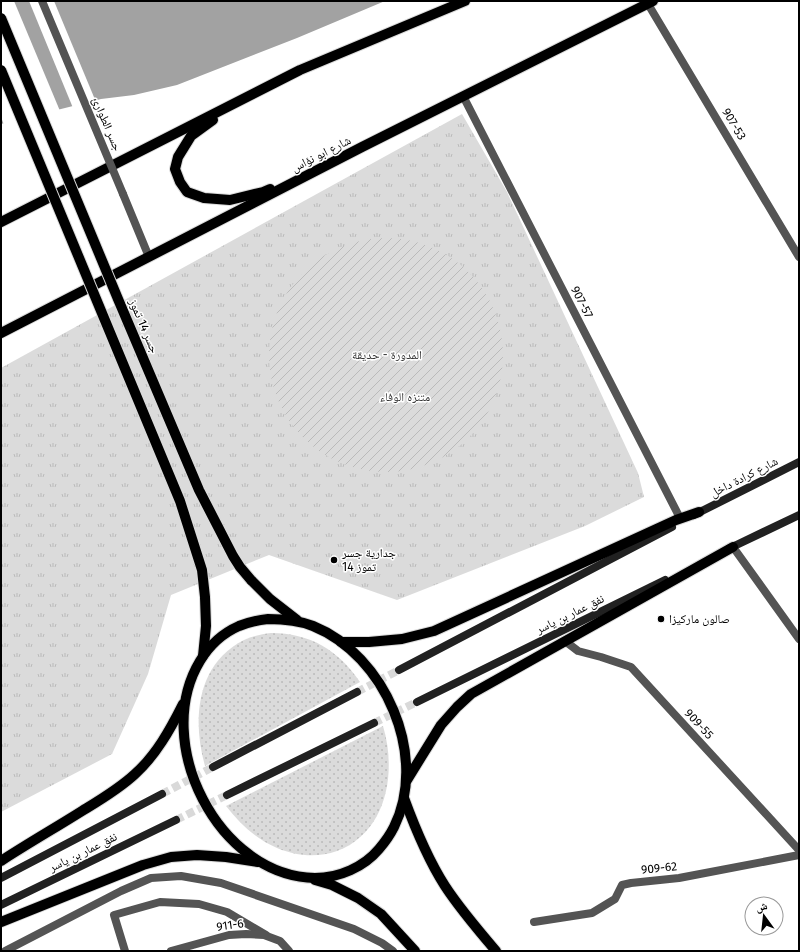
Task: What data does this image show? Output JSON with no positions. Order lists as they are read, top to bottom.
{
  "streets": {
    "main road": [
      "شارع ابو نؤاس",
      "جسر 14 تموز",
      "شارع كرادة داخل",
      "نفق عمار بن ياسر"
    ],
    "street": [
      "جسر الطوارئ",
      "907-53",
      "907-57",
      "909-55",
      "909-62",
      "911-6"
    ]
  },
  "crossings": [
    ["جسر الطوارئ", "شارع ابو نؤاس"],
    ["907-53", "شارع ابو نؤاس"],
    ["شارع ابو نؤاس", "907-57"]
  ],
  "parks": ["المدورة - حديقة", "متنزه الوفاء"],
  "places": ["جدارية جسر 14 تموز", "صالون ماركيزا"],
  "north": "top"
}
